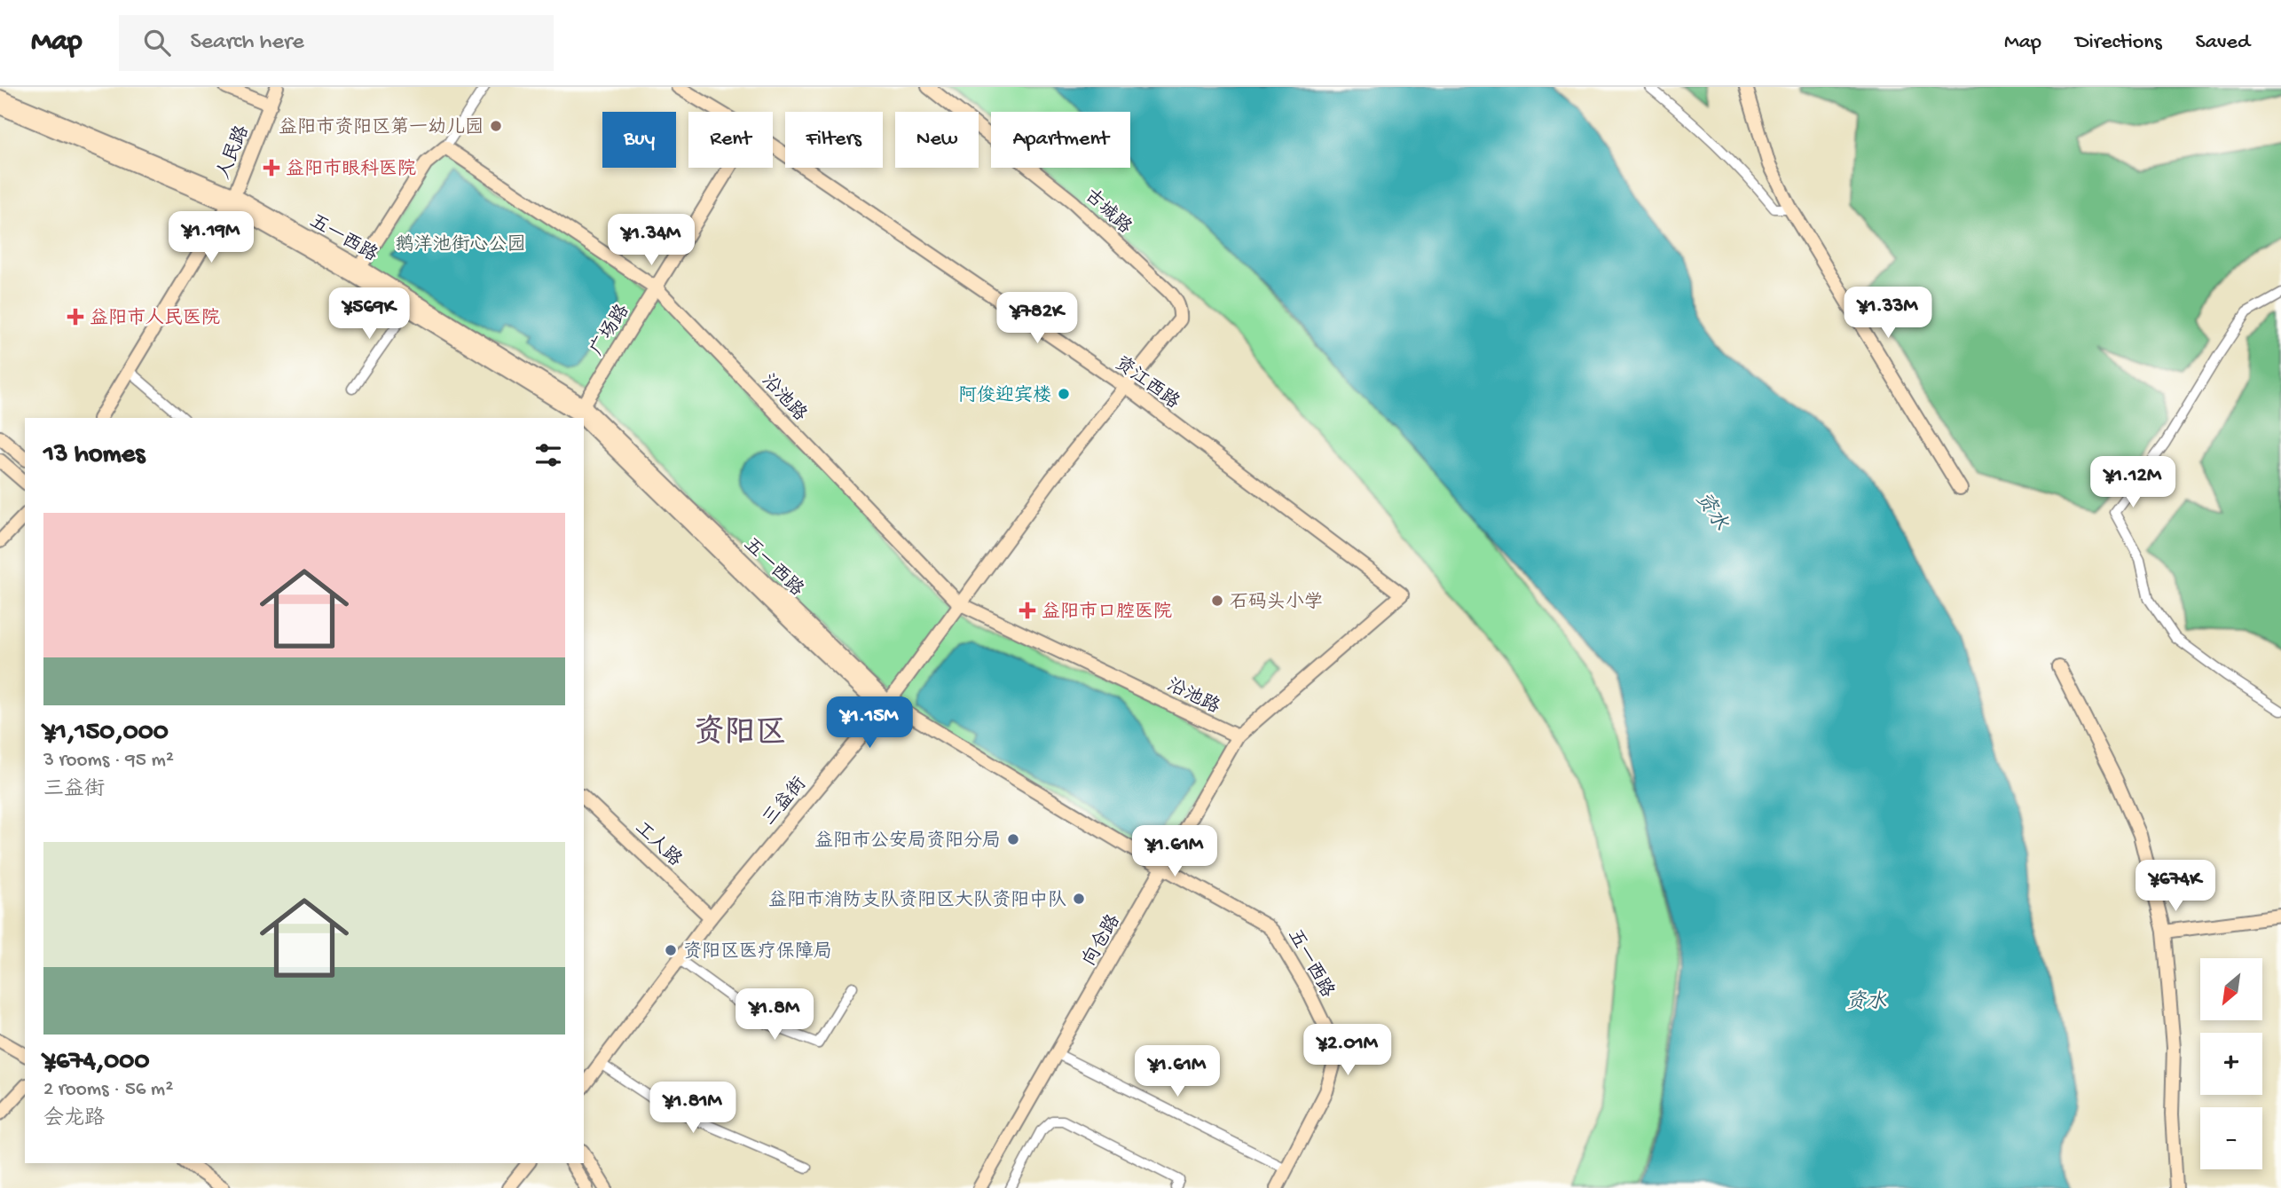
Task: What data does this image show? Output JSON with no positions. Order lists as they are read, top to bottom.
{
  "streets": {
    "street": [
      "人民路",
      "古城路",
      "五一西路",
      "广场路",
      "资江西路",
      "沿池路",
      "三益街",
      "工人路",
      "向仓路"
    ]
  },
  "crossings": [
    ["古城路", "资江西路"],
    ["古城路", "三益街"],
    ["五一西路", "广场路"],
    ["五一西路", "三益街"],
    ["五一西路", "向仓路"],
    ["广场路", "沿池路"],
    ["资江西路", "三益街"],
    ["资江西路", "向仓路"],
    ["沿池路", "三益街"],
    ["沿池路", "向仓路"],
    ["三益街", "工人路"]
  ],
  "districts": ["资阳区"],
  "water": ["资水"],
  "parks": ["鹅洋池街心公园"],
  "places": {
    "other": [
      "益阳市资阳区第一幼儿园",
      "阿俊迎宾楼",
      "石码头小学",
      "益阳市公安局资阳分局",
      "益阳市消防支队资阳区大队资阳中队",
      "资阳区医疗保障局"
    ],
    "health": ["益阳市眼科医院", "益阳市人民医院", "益阳市口腔医院"]
  },
  "north": "bottom left",
  "page": {
    "header": "Map",
    "search": "Search here",
    "nav": ["Map", "Directions", "Saved"],
    "chip": [
      "Buy",
      "Rent",
      "Filters",
      "New",
      "Apartment"
    ],
    "price": [
      "¥1.19M",
      "¥1.34M",
      "¥1.33M",
      "¥569K",
      "¥782K",
      "¥1.12M",
      "¥1.15M",
      "¥1.61M",
      "¥674K",
      "¥1.8M",
      "¥2.01M",
      "¥1.61M",
      "¥1.81M"
    ],
    "heading": "13 homes",
    "list": [
      {
        "name": "¥1,150,000",
        "note": "3 rooms · 95 m² · 三益街"
      },
      {
        "name": "¥674,000",
        "note": "2 rooms · 56 m² · 会龙路"
      }
    ],
    "map_buttons": ["+", "−"]
  }
}
